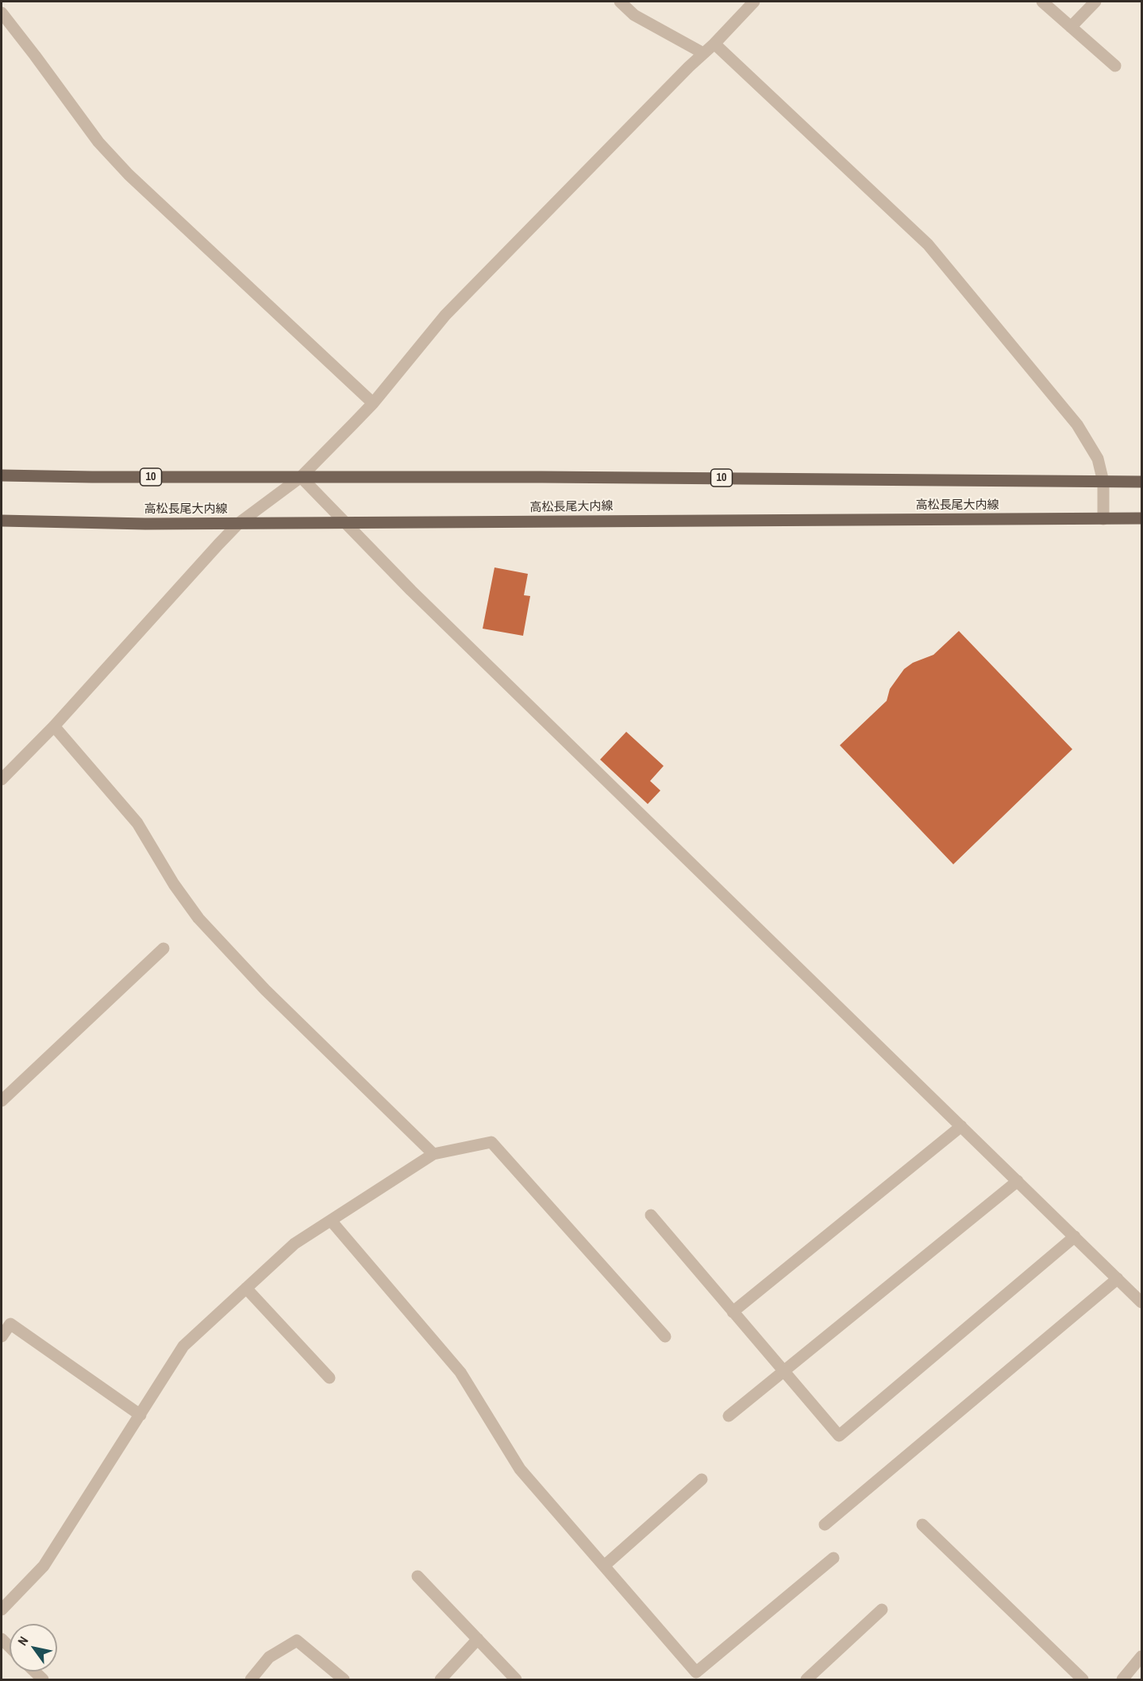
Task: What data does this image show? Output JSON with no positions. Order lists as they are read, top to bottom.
{
  "streets": {
    "main road": ["10", "高松長尾大内線"]
  },
  "north": "top left"
}
